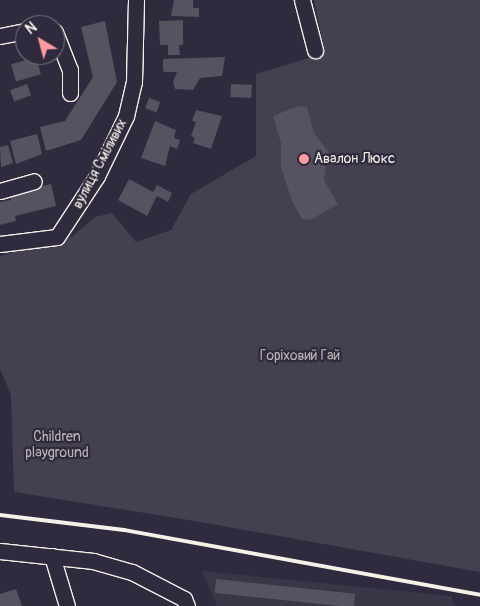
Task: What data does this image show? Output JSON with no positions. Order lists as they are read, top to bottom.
{
  "streets": {
    "street": ["вулиця Сміливих"]
  },
  "parks": ["Горіховий Гай", "Children playground"],
  "places": ["Авалон Люкс"],
  "north": "top left"
}
